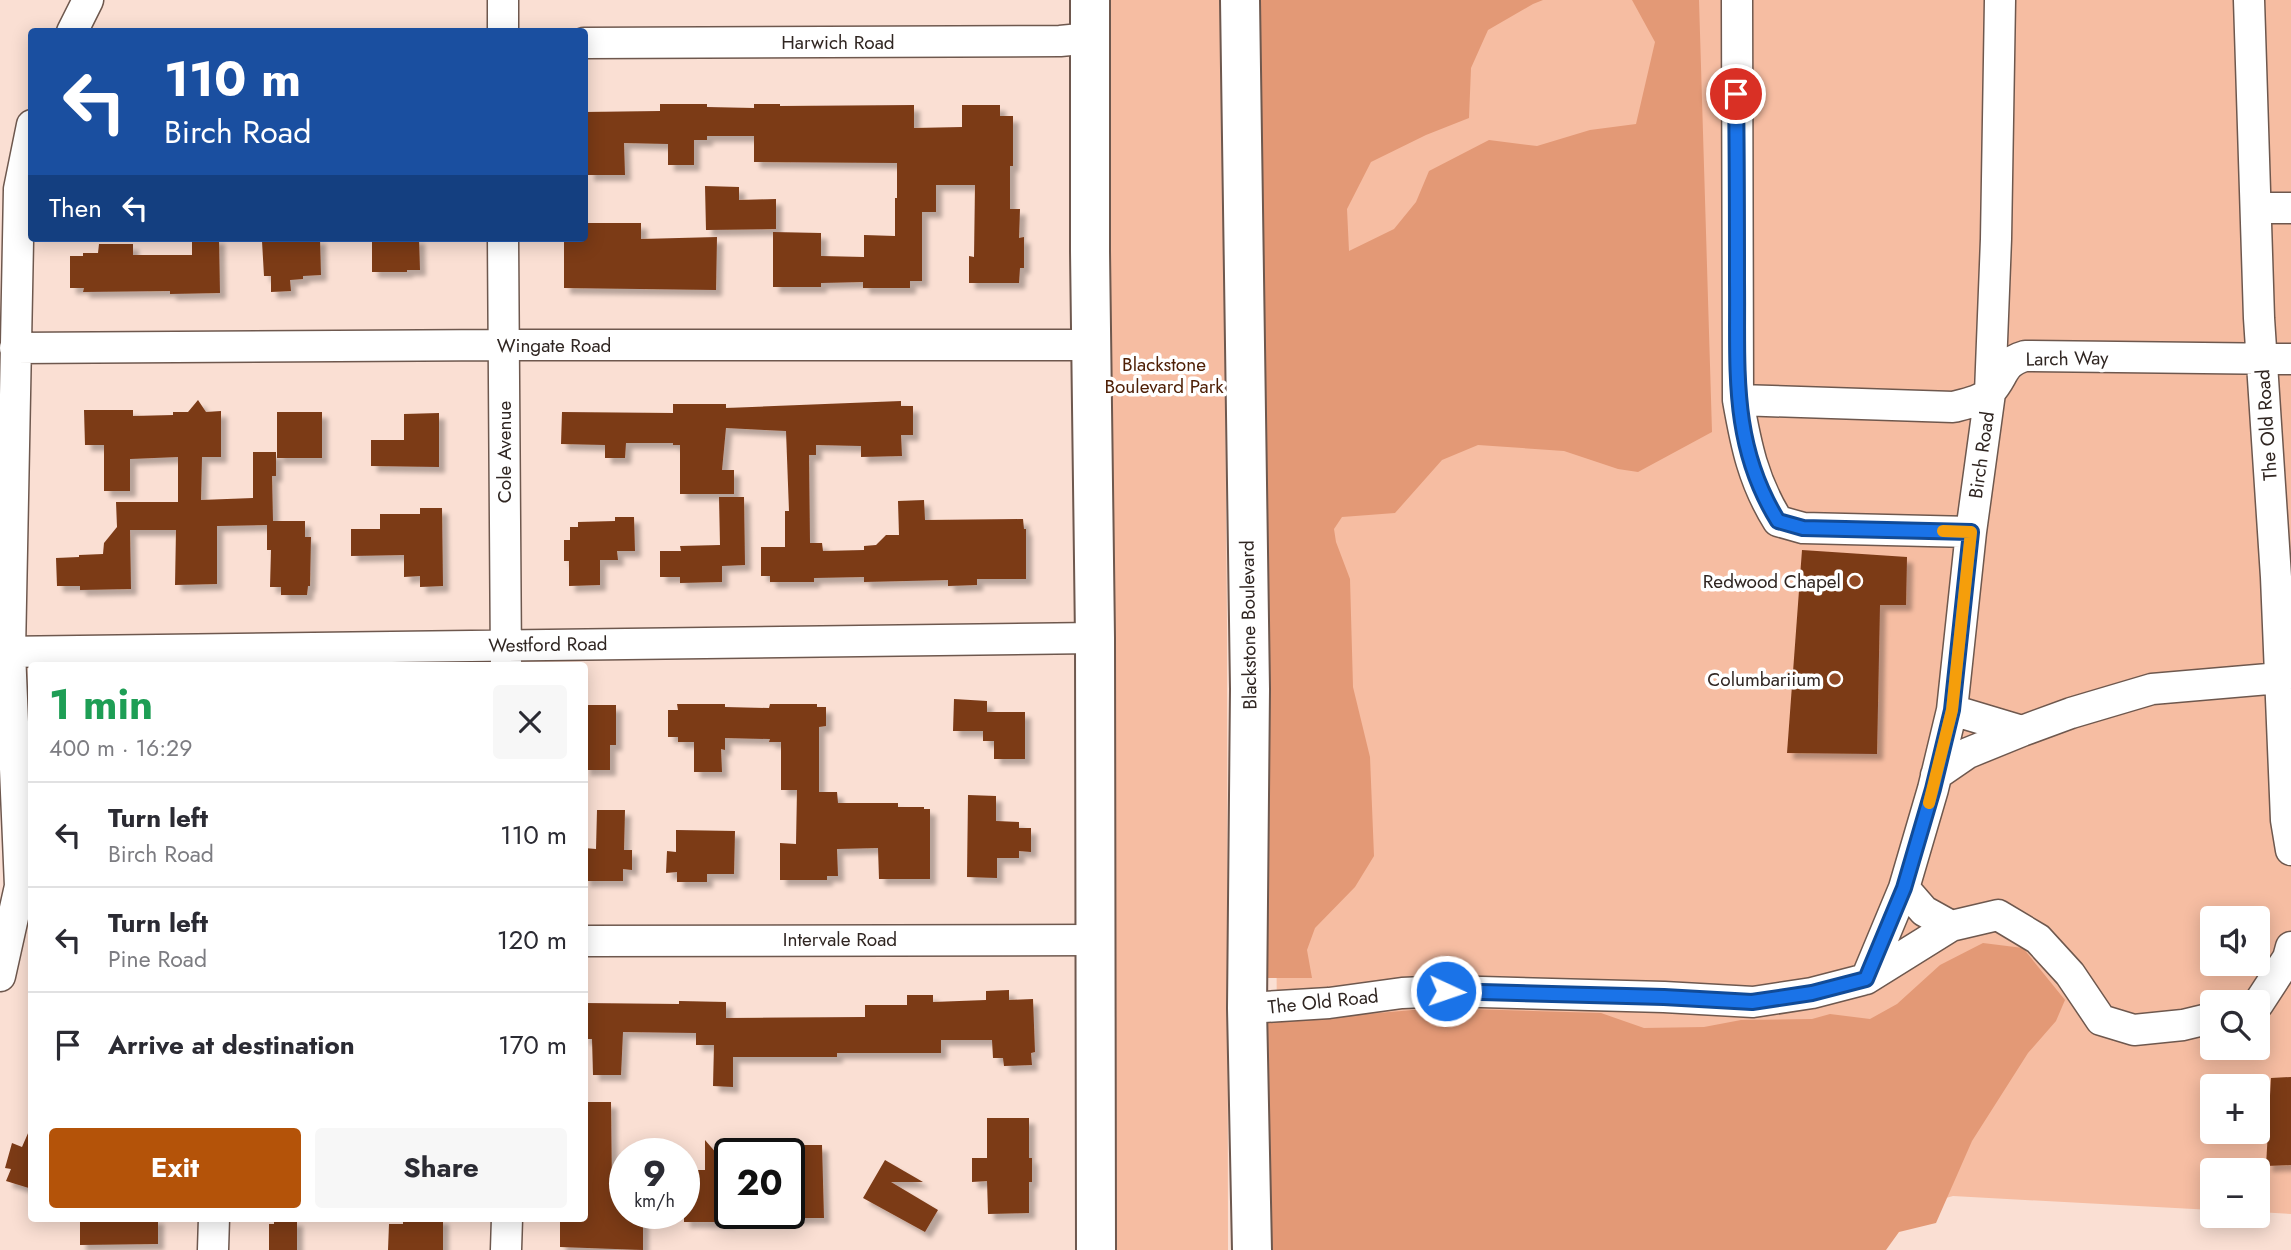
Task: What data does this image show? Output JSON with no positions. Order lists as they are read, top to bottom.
{
  "streets": {
    "main road": ["Blackstone Boulevard"],
    "street": [
      "Harwich Road",
      "Wingate Road",
      "Larch Way",
      "The Old Road",
      "Cole Avenue",
      "Birch Road",
      "Westford Road",
      "Intervale Road"
    ]
  },
  "crossings": [
    ["Wingate Road", "Cole Avenue"],
    ["Larch Way", "The Old Road"],
    ["Larch Way", "Birch Road"],
    ["The Old Road", "Birch Road"],
    ["The Old Road", "Blackstone Boulevard"],
    ["Cole Avenue", "Westford Road"]
  ],
  "parks": ["Blackstone Boulevard Park"],
  "places": ["Redwood Chapel", "Columbariium"],
  "page": {
    "turn": ["110 m", "Birch Road"],
    "then": "Then",
    "heading": ["1 min", "400 m · 16:29"],
    "list": [
      {
        "name": "Turn left",
        "note": "Birch Road",
        "value": "110 m"
      },
      {
        "name": "Turn left",
        "note": "Pine Road",
        "value": "120 m"
      },
      {
        "name": "Arrive at destination",
        "value": "170 m"
      }
    ],
    "map_buttons": ["+", "−"],
    "buttons": ["Exit", "Share"],
    "speed": "9 km/h",
    "limit": "20"
  }
}
